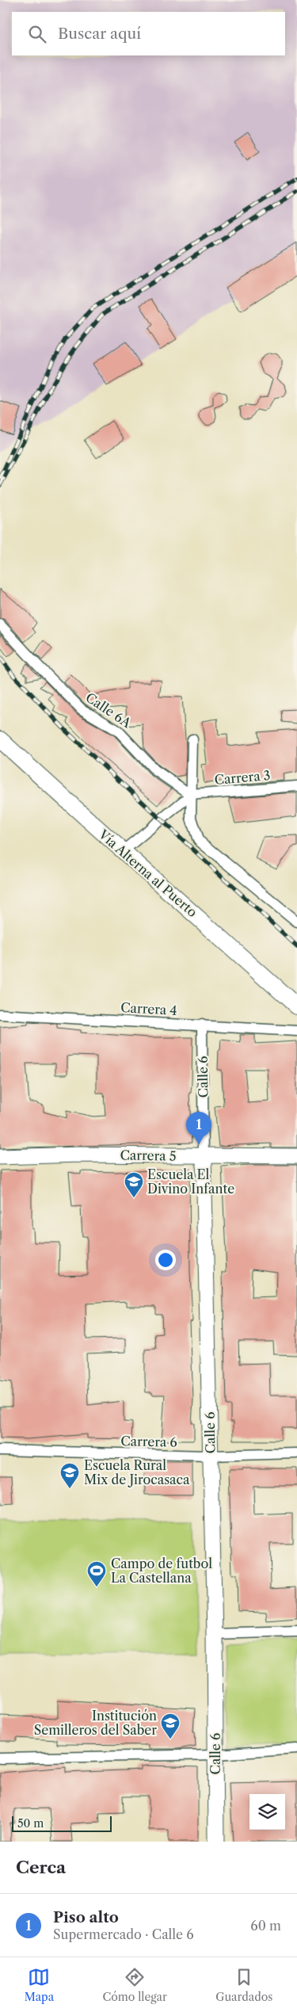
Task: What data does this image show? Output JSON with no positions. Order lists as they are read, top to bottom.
{
  "streets": {
    "main road": ["Vía Alterna al Puerto"],
    "street": [
      "Calle 6A",
      "Carrera 3",
      "Carrera 4",
      "Calle 6",
      "Carrera 5",
      "Carrera 6"
    ]
  },
  "crossings": [
    ["Calle 6A", "Carrera 3"],
    ["Carrera 4", "Calle 6"],
    ["Calle 6", "Carrera 5"],
    ["Calle 6", "Carrera 6"]
  ],
  "places": {
    "school or university": ["Escuela El Divino Infante", "Escuela Rural Mix de Jirocasaca", "Institución Semilleros del Saber"],
    "sports": ["Campo de futbol La Castellana"]
  },
  "scale_bar": "50 m",
  "page": {
    "search": "Buscar aquí",
    "pins": "1",
    "scale": "50 m",
    "heading": "Cerca",
    "list": [
      {
        "mark": "1",
        "name": "Piso alto",
        "note": "Supermercado · Calle 6",
        "value": "60 m"
      }
    ],
    "nav": ["Mapa", "Cómo llegar", "Guardados"]
  }
}
